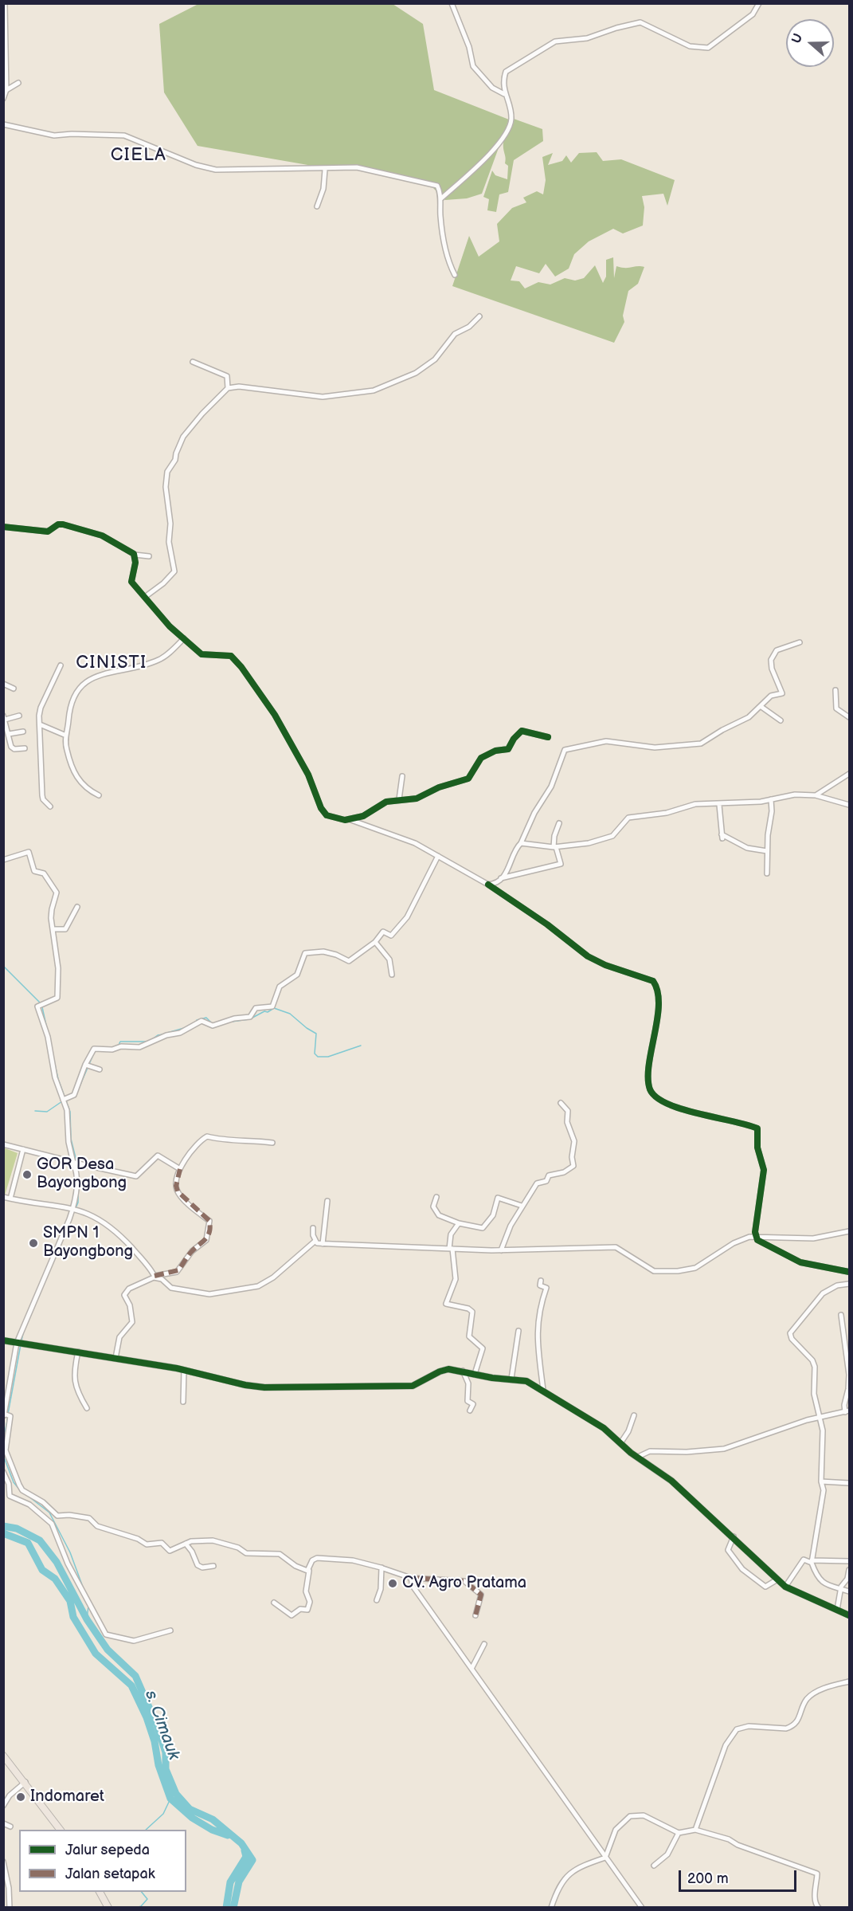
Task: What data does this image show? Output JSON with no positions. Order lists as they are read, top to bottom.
{
  "districts": ["CIELA", "CINISTI"],
  "water": ["s. Cimauk"],
  "places": [
    "GOR Desa Bayongbong",
    "SMPN 1 Bayongbong",
    "CV. Agro Pratama",
    "Indomaret"
  ],
  "legend": ["Jalur sepeda", "Jalan setapak"],
  "scale_bar": "200 m",
  "north": "left"
}
